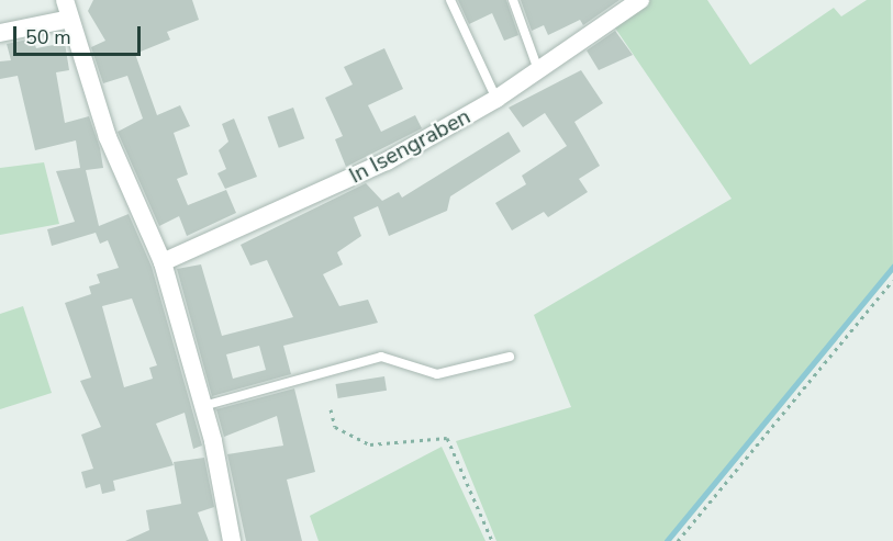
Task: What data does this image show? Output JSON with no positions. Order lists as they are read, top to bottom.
{
  "streets": {
    "street": ["In Isengraben"]
  },
  "scale_bar": "50 m"
}
